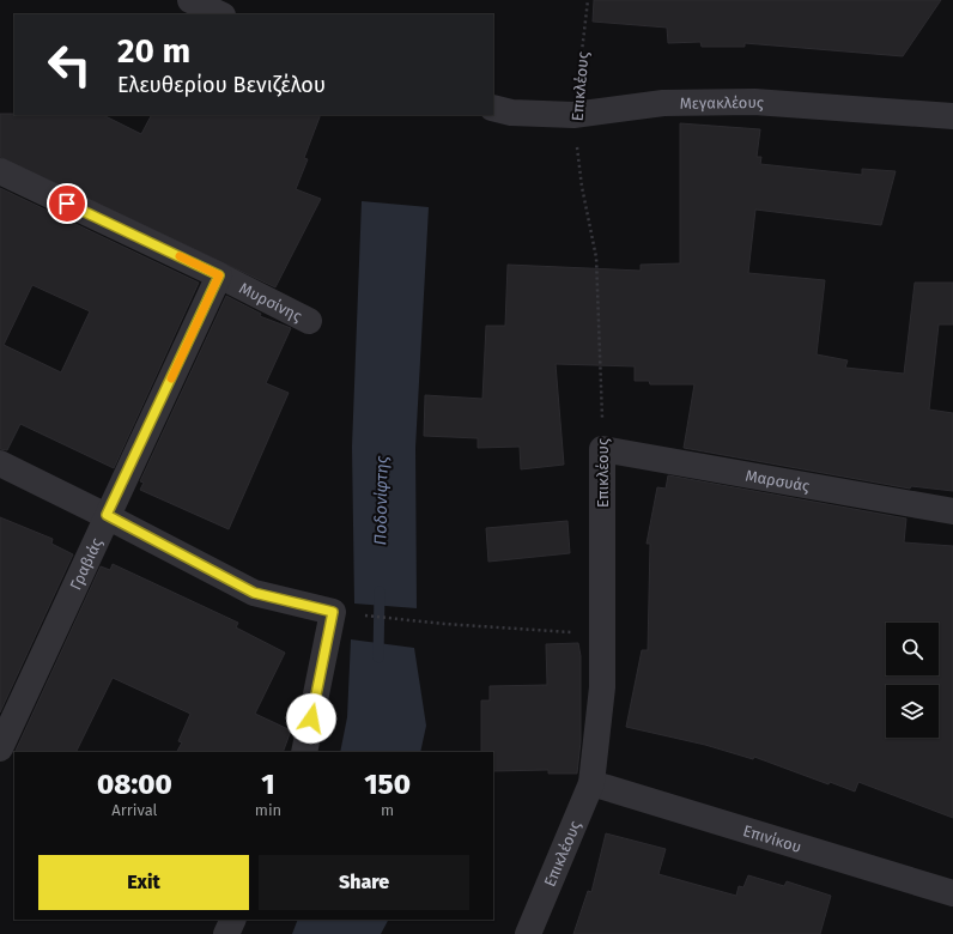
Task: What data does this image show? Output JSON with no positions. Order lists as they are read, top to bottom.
{
  "streets": {
    "street": [
      "Επικλέους",
      "Μεγακλέους",
      "Μυρσίνης",
      "Μαρσυάς",
      "Γραβιάς",
      "Επινίκου"
    ]
  },
  "crossings": [
    ["Επικλέους", "Μεγακλέους"],
    ["Επικλέους", "Μαρσυάς"],
    ["Επικλέους", "Επινίκου"],
    ["Μυρσίνης", "Γραβιάς"]
  ],
  "water": ["Ποδονίφτης"],
  "page": {
    "turn": ["20 m", "Ελευθερίου Βενιζέλου"],
    "eta": [
      "08:00",
      "Arrival",
      "1",
      "min",
      "150",
      "m"
    ],
    "buttons": ["Exit", "Share"]
  }
}
